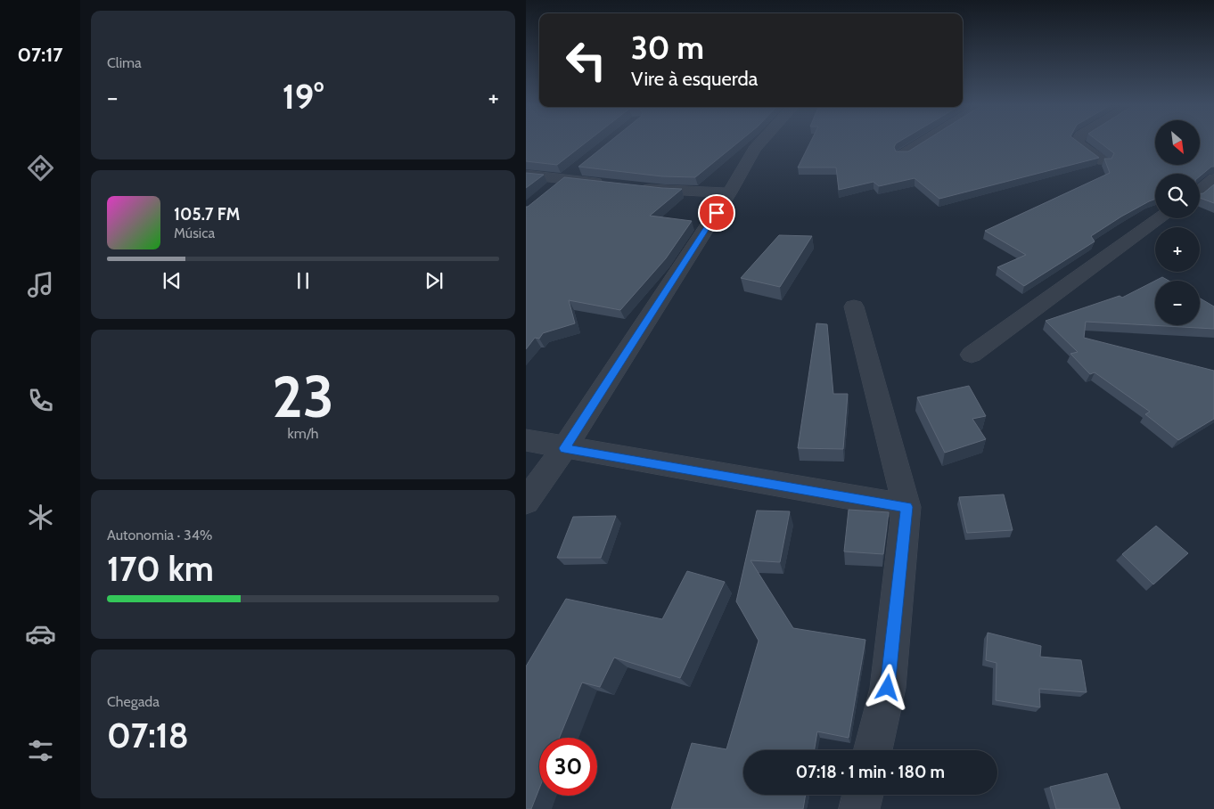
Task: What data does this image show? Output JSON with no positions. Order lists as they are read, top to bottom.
{
  "north": "bottom right",
  "page": {
    "tabs": "07:17",
    "tile": [
      "Clima",
      ["23", "km/h"],
      ["Autonomia · 34%", "170 km"],
      ["Chegada", "07:18"]
    ],
    "turn": ["30 m", "Vire à esquerda"],
    "heat": ["−", "19°", "+"],
    "map_buttons": ["+", "−"],
    "song": ["105.7 FM", "Música"],
    "limit": "30",
    "trip": "07:18 · 1 min · 180 m"
  }
}
